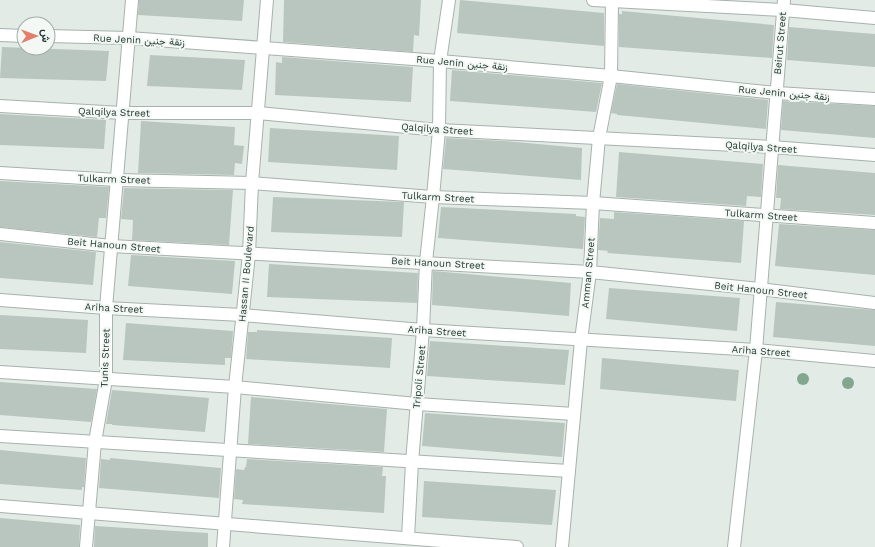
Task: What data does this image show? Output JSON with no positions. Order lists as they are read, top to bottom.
{
  "streets": {
    "street": [
      "Rue Jenin زنقة جنين",
      "Beirut Street",
      "Qalqilya Street",
      "Tulkarm Street",
      "Beit Hanoun Street",
      "Amman Street",
      "Hassan II Boulevard",
      "Ariha Street",
      "Tunis Street",
      "Tripoli Street"
    ]
  },
  "crossings": [
    ["Rue Jenin زنقة جنين", "Beirut Street"],
    ["Rue Jenin زنقة جنين", "Amman Street"],
    ["Rue Jenin زنقة جنين", "Hassan II Boulevard"],
    ["Rue Jenin زنقة جنين", "Tunis Street"],
    ["Rue Jenin زنقة جنين", "Tripoli Street"],
    ["Beirut Street", "Qalqilya Street"],
    ["Beirut Street", "Tulkarm Street"],
    ["Beirut Street", "Beit Hanoun Street"],
    ["Beirut Street", "Ariha Street"],
    ["Qalqilya Street", "Amman Street"],
    ["Qalqilya Street", "Hassan II Boulevard"],
    ["Qalqilya Street", "Tunis Street"],
    ["Qalqilya Street", "Tripoli Street"],
    ["Tulkarm Street", "Amman Street"],
    ["Tulkarm Street", "Hassan II Boulevard"],
    ["Tulkarm Street", "Tunis Street"],
    ["Tulkarm Street", "Tripoli Street"],
    ["Beit Hanoun Street", "Amman Street"],
    ["Beit Hanoun Street", "Hassan II Boulevard"],
    ["Beit Hanoun Street", "Tunis Street"],
    ["Beit Hanoun Street", "Tripoli Street"],
    ["Amman Street", "Ariha Street"],
    ["Hassan II Boulevard", "Ariha Street"],
    ["Ariha Street", "Tunis Street"],
    ["Ariha Street", "Tripoli Street"]
  ],
  "north": "right"
}
